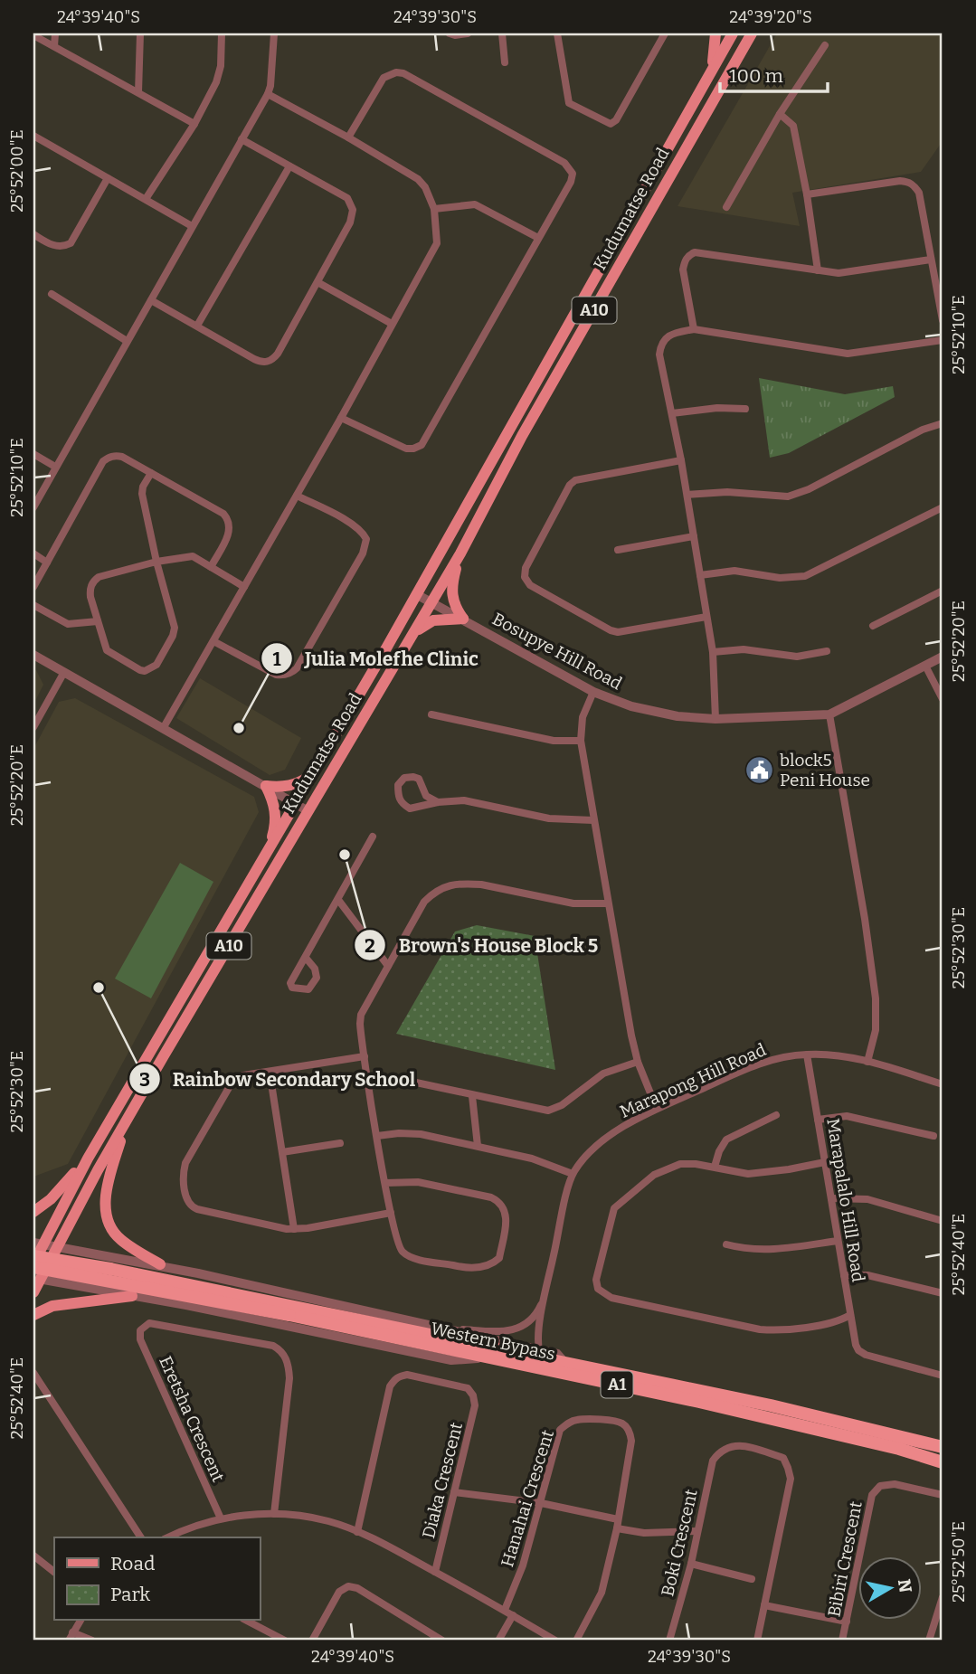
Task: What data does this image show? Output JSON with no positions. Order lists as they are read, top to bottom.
{
  "streets": {
    "highway": ["Western Bypass", "A1"],
    "main road": ["Kudumatse Road", "A10"],
    "street": [
      "Bosupye Hill Road",
      "Marapong Hill Road",
      "Marapalalo Hill Road",
      "Eretsha Crescent",
      "Diaka Crescent",
      "Hanahai Crescent",
      "Boki Crescent",
      "Bibiri Crescent"
    ]
  },
  "crossings": [
    ["Kudumatse Road", "Bosupye Hill Road"],
    ["Kudumatse Road", "Western Bypass"],
    ["Marapong Hill Road", "Marapalalo Hill Road"]
  ],
  "places": {
    "other": ["Julia Molefhe Clinic", "Brown's House Block 5", "Rainbow Secondary School"],
    "public building": ["block5 Peni House"]
  },
  "legend": ["Road", "Park"],
  "scale_bar": "100 m",
  "north": "right",
  "coordinates": [
    "24°39'40\"S",
    "24°39'30\"S",
    "24°39'20\"S",
    "25°52'00\"E",
    "25°52'10\"E",
    "25°52'20\"E",
    "25°52'30\"E",
    "25°52'40\"E",
    "25°52'50\"E"
  ]
}
